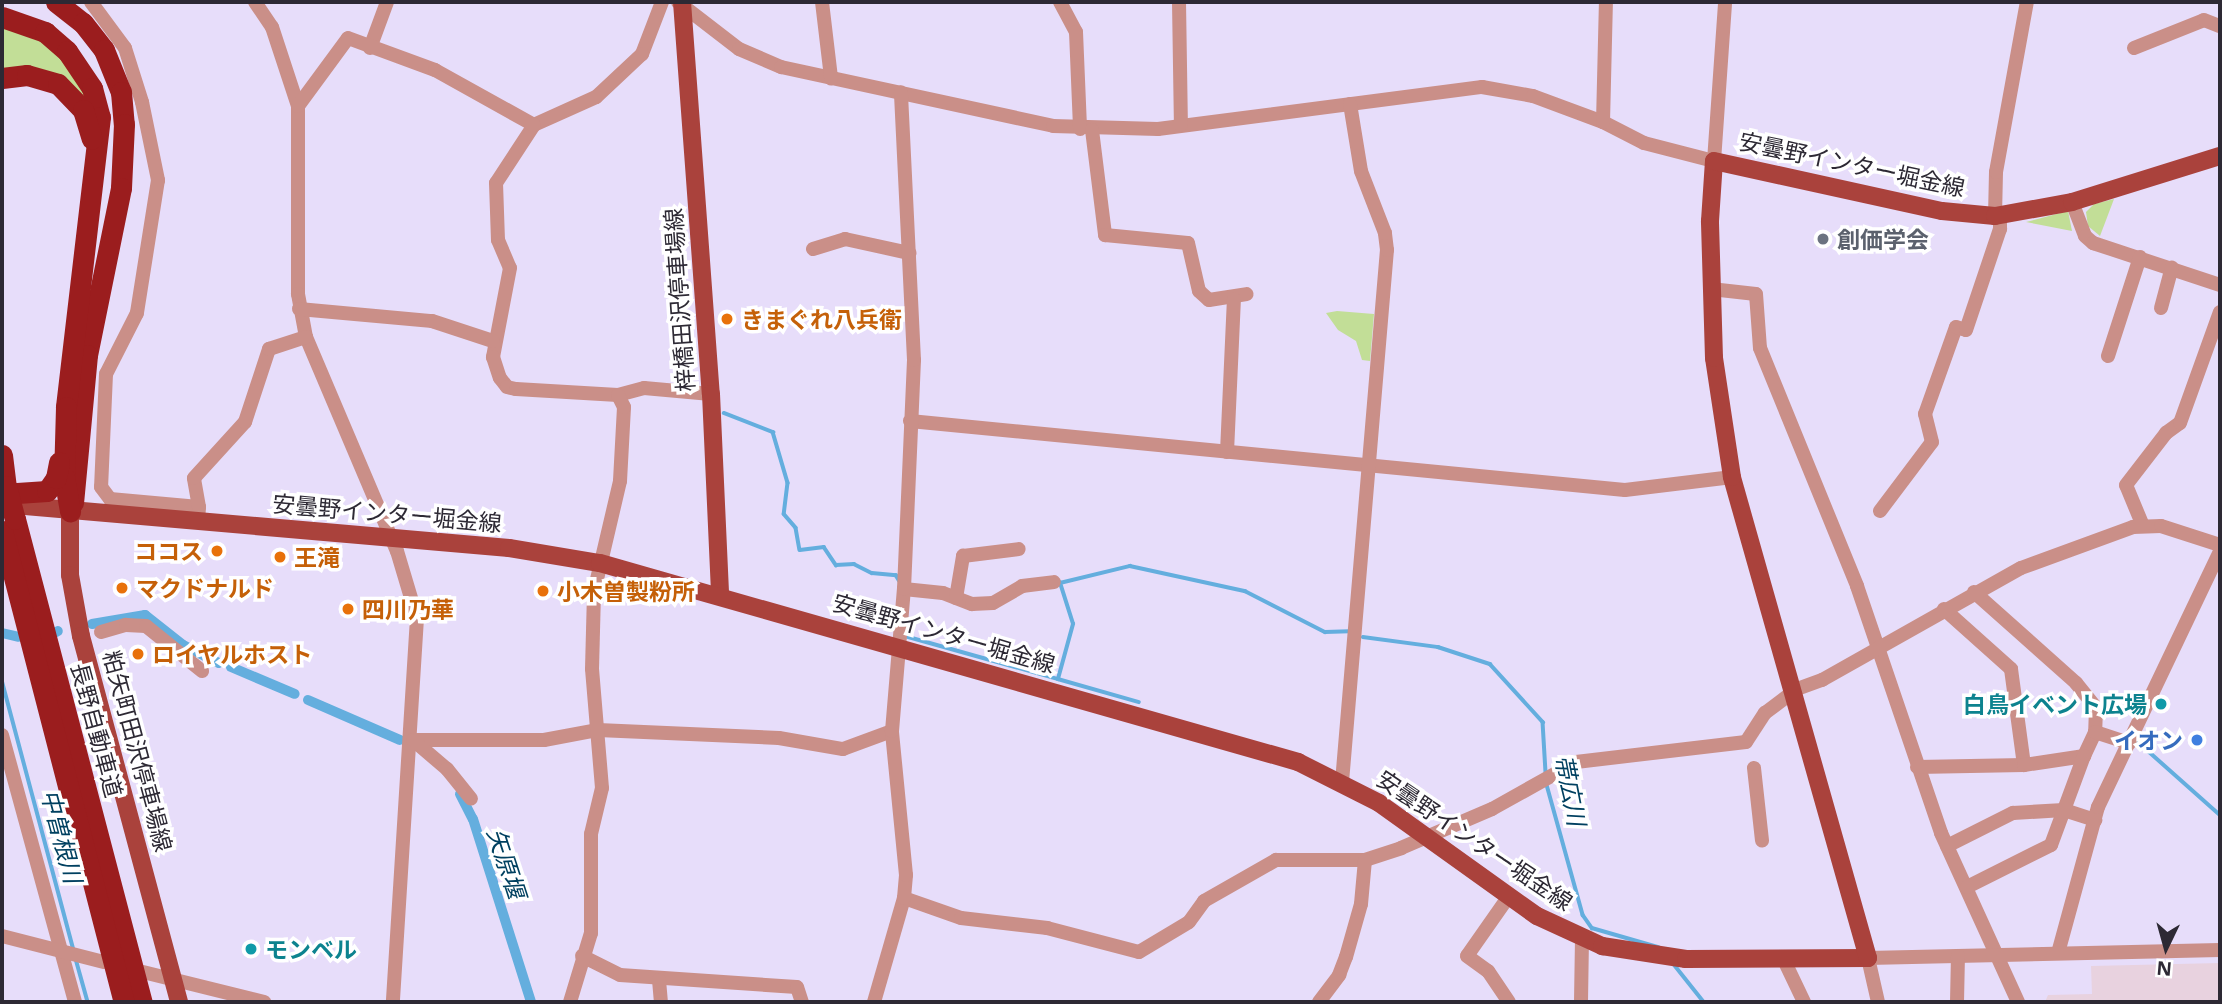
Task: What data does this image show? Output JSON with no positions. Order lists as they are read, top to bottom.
{
  "streets": {
    "highway": ["長野自動車道"],
    "main road": ["安曇野インター堀金線", "梓橋田沢停車場線", "粕矢町田沢停車場線"]
  },
  "crossings": [
    ["安曇野インター堀金線", "梓橋田沢停車場線"],
    ["安曇野インター堀金線", "長野自動車道"],
    ["安曇野インター堀金線", "粕矢町田沢停車場線"]
  ],
  "water": ["帯広川", "中曽根川", "矢原堰"],
  "places": [
    "創価学会",
    "きまぐれ八兵衛",
    "ココス",
    "王滝",
    "マクドナルド",
    "小木曽製粉所",
    "四川乃華",
    "ロイヤルホスト",
    "白鳥イベント広場",
    "イオン",
    "モンベル"
  ],
  "north": "bottom"
}
